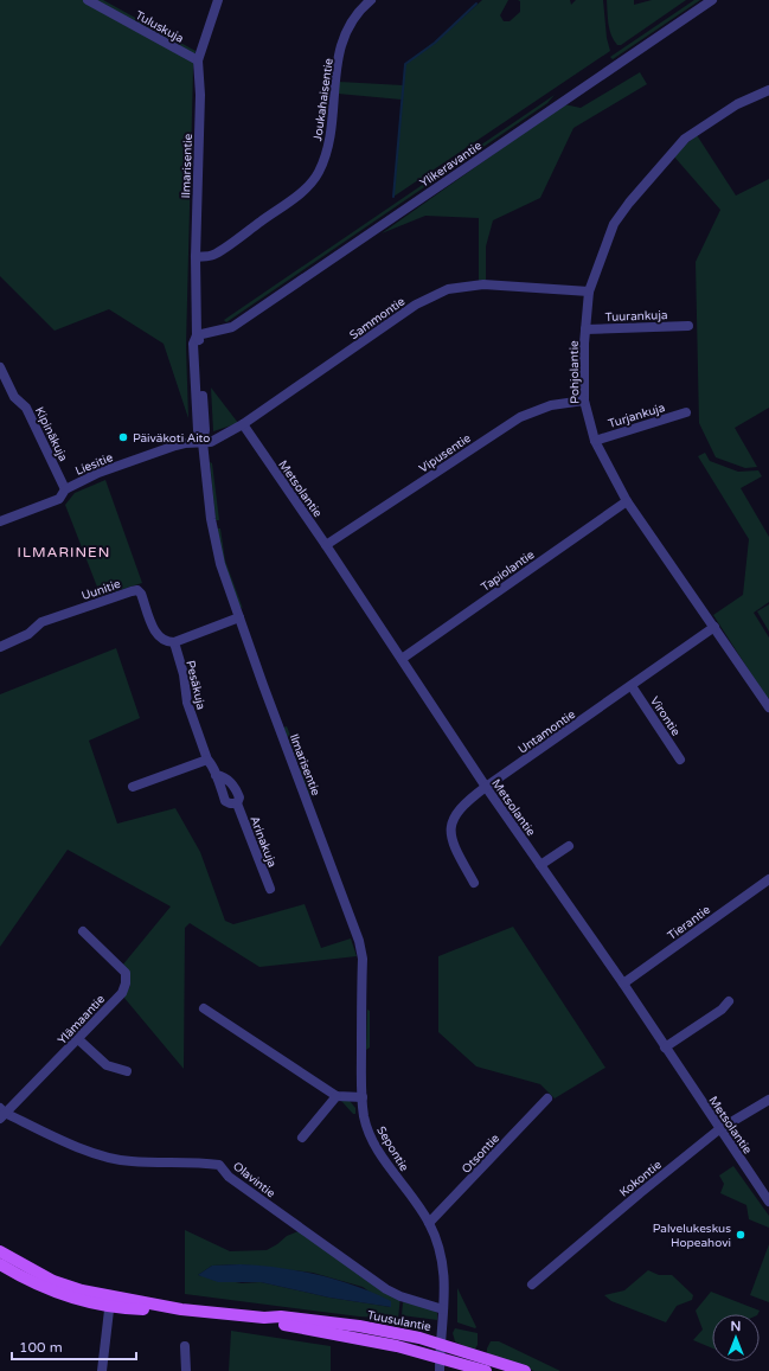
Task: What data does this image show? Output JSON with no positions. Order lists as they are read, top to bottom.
{
  "streets": {
    "main road": ["Tuusulantie"],
    "street": [
      "Tuluskuja",
      "Joukahaisentie",
      "Ylikeravantie",
      "Ilmarisentie",
      "Tuurankuja",
      "Sammontie",
      "Pohjolantie",
      "Turjankuja",
      "Kipinäkuja",
      "Vipusentie",
      "Liesitie",
      "Metsolantie",
      "Tapiolantie",
      "Uunitie",
      "Pesäkuja",
      "Virontie",
      "Untamontie",
      "Arinakuja",
      "Tierantie",
      "Ylämaantie",
      "Sepontie",
      "Otsontie",
      "Kokontie",
      "Olavintie"
    ]
  },
  "crossings": [
    ["Tuluskuja", "Ilmarisentie"],
    ["Joukahaisentie", "Ilmarisentie"],
    ["Ylikeravantie", "Ilmarisentie"],
    ["Ilmarisentie", "Sammontie"],
    ["Ilmarisentie", "Liesitie"],
    ["Ilmarisentie", "Sepontie"],
    ["Tuurankuja", "Pohjolantie"],
    ["Sammontie", "Pohjolantie"],
    ["Sammontie", "Liesitie"],
    ["Sammontie", "Metsolantie"],
    ["Pohjolantie", "Turjankuja"],
    ["Pohjolantie", "Vipusentie"],
    ["Pohjolantie", "Tapiolantie"],
    ["Pohjolantie", "Untamontie"],
    ["Kipinäkuja", "Liesitie"],
    ["Vipusentie", "Metsolantie"],
    ["Metsolantie", "Tapiolantie"],
    ["Metsolantie", "Untamontie"],
    ["Metsolantie", "Tierantie"],
    ["Metsolantie", "Kokontie"],
    ["Uunitie", "Pesäkuja"],
    ["Pesäkuja", "Arinakuja"],
    ["Virontie", "Untamontie"],
    ["Ylämaantie", "Olavintie"],
    ["Sepontie", "Otsontie"],
    ["Sepontie", "Olavintie"],
    ["Sepontie", "Tuusulantie"]
  ],
  "districts": ["ILMARINEN"],
  "places": ["Päiväkoti Aito", "Palvelukeskus Hopeahovi"],
  "scale_bar": "100 m",
  "north": "top"
}
